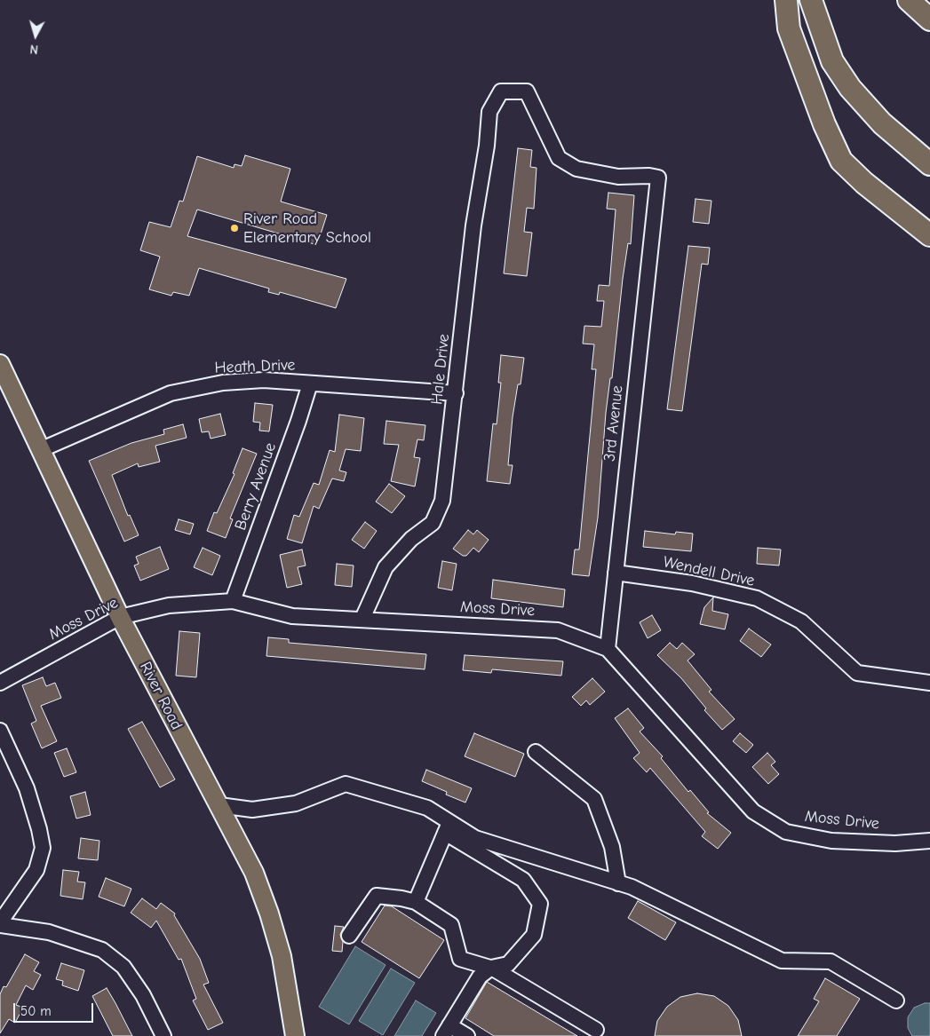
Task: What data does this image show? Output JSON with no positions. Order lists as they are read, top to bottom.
{
  "streets": {
    "main road": ["River Road"],
    "street": [
      "Heath Drive",
      "Hale Drive",
      "3rd Avenue",
      "Berry Avenue",
      "Wendell Drive",
      "Moss Drive"
    ]
  },
  "crossings": [
    ["Heath Drive", "Hale Drive"],
    ["Heath Drive", "Berry Avenue"],
    ["Heath Drive", "River Road"],
    ["Hale Drive", "3rd Avenue"],
    ["Hale Drive", "Moss Drive"],
    ["3rd Avenue", "Wendell Drive"],
    ["3rd Avenue", "Moss Drive"],
    ["Berry Avenue", "Moss Drive"],
    ["Moss Drive", "River Road"]
  ],
  "places": ["River Road Elementary School"],
  "scale_bar": "50 m",
  "north": "bottom"
}
